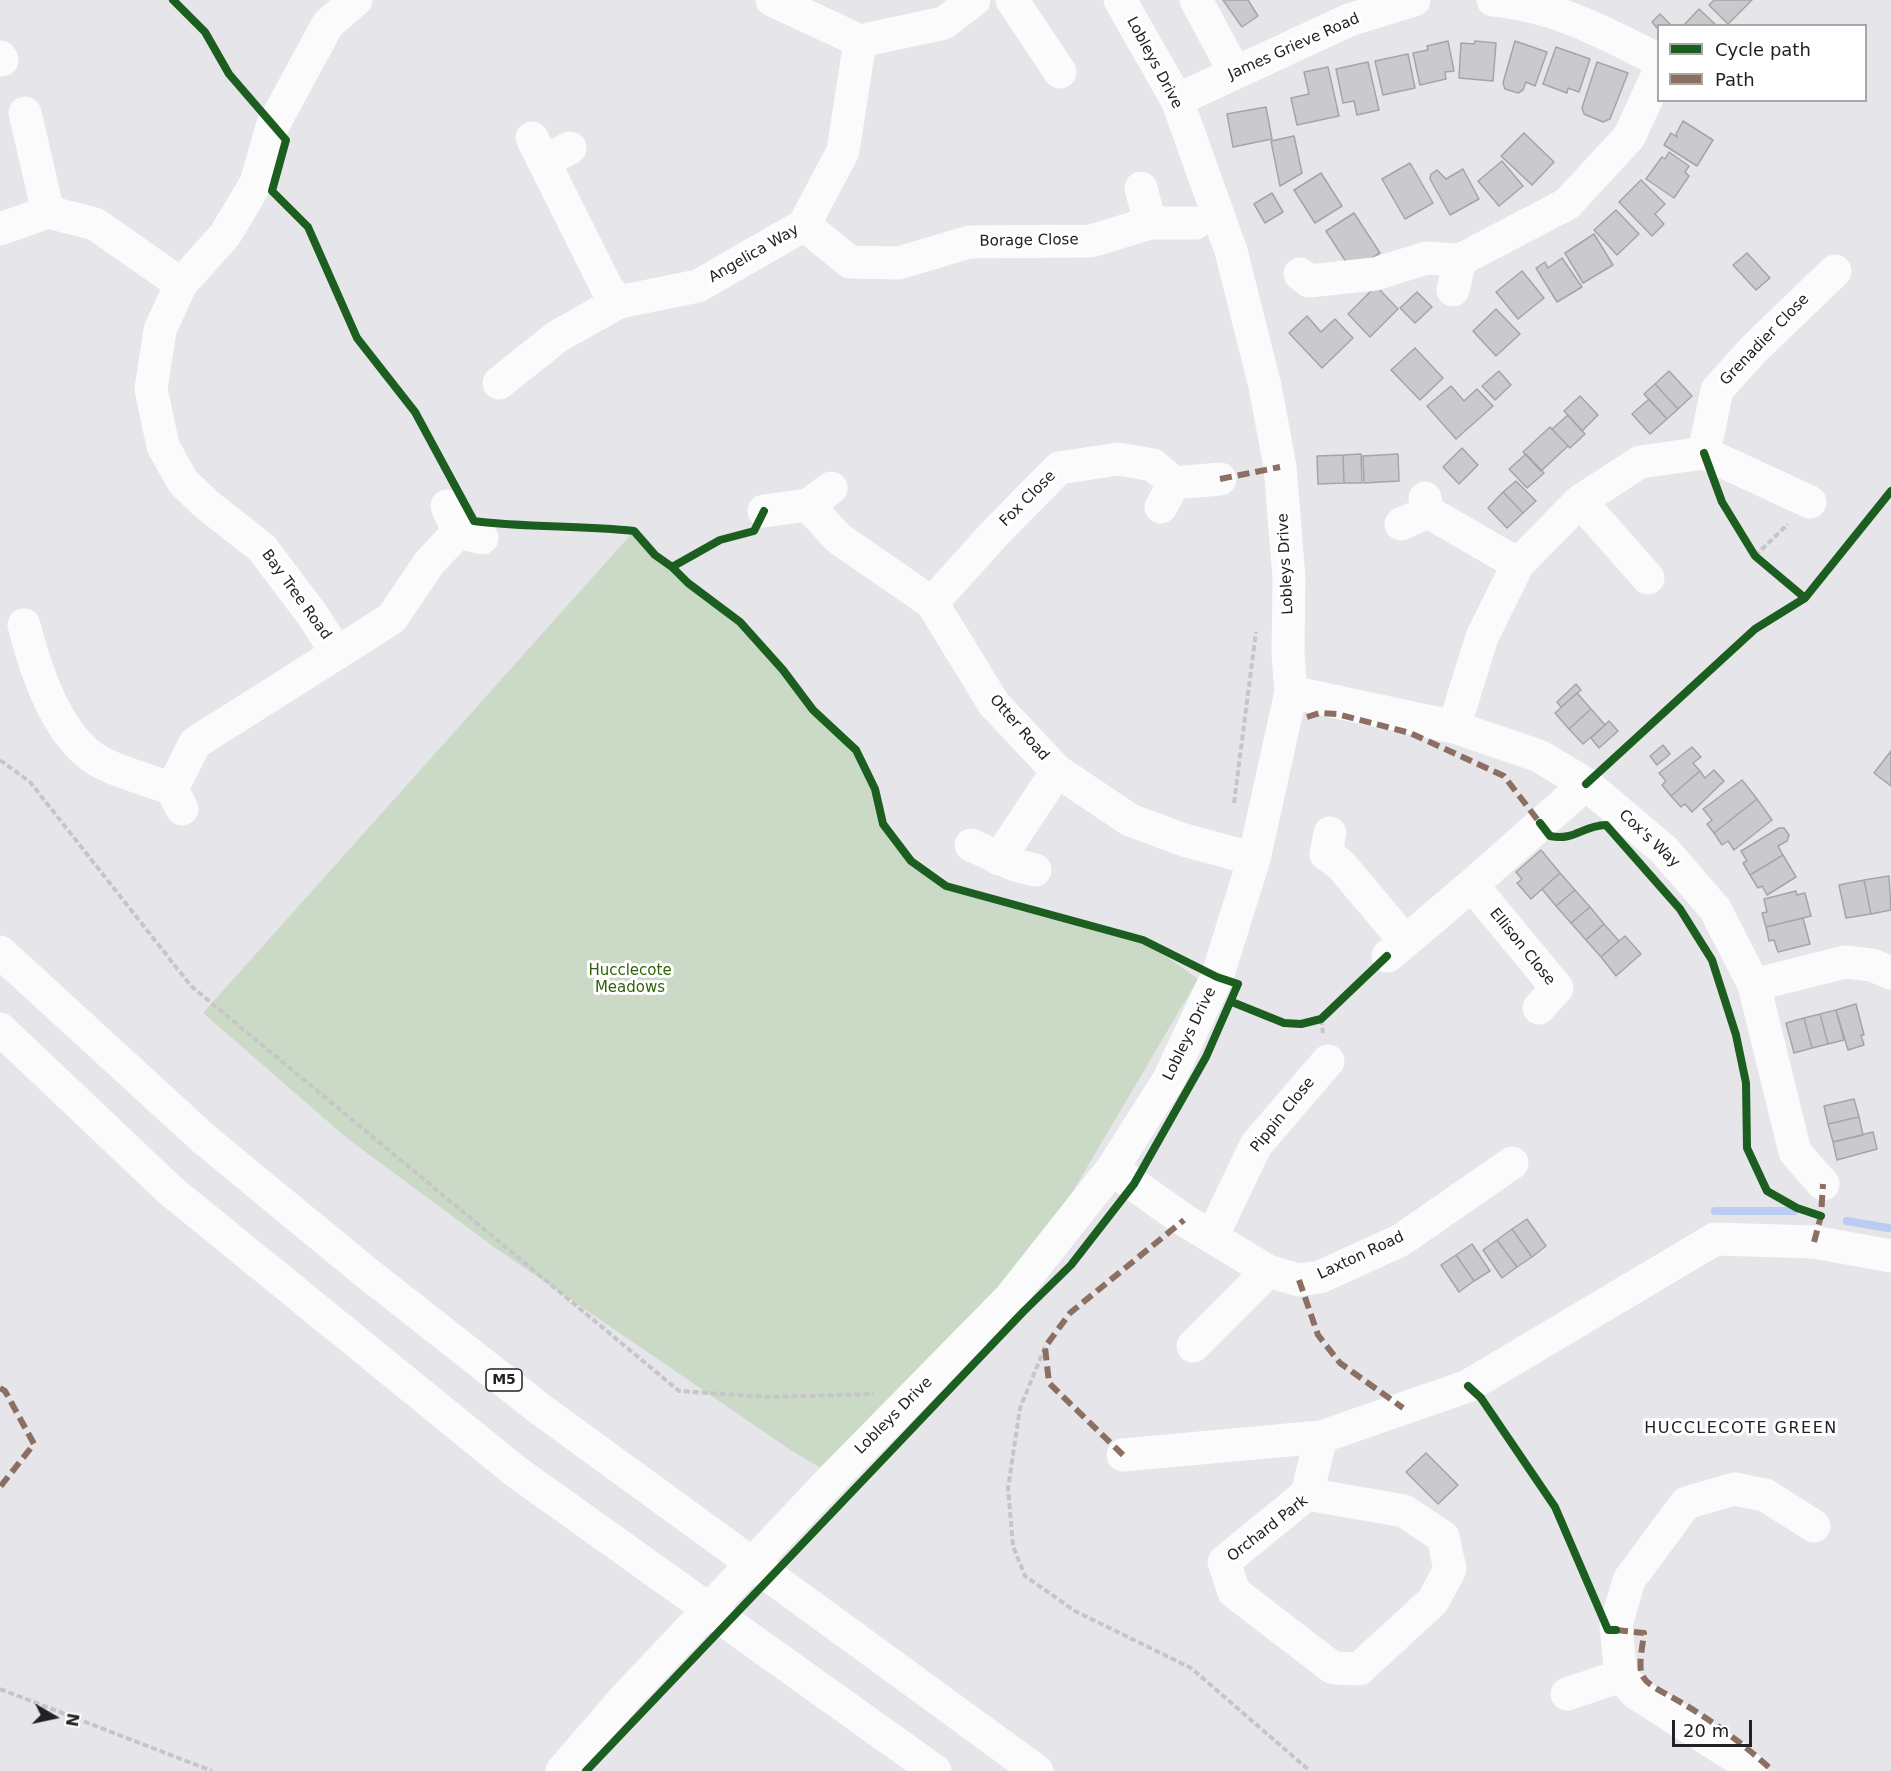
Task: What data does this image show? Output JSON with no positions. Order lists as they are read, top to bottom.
{
  "streets": {
    "main road": [
      "James Grieve Road",
      "Lobleys Drive",
      "Borage Close",
      "Angelica Way",
      "Grenadier Close",
      "Fox Close",
      "Bay Tree Road",
      "Otter Road",
      "Cox's Way",
      "Ellison Close",
      "Pippin Close",
      "Laxton Road",
      "M5",
      "Orchard Park"
    ]
  },
  "crossings": [
    ["James Grieve Road", "Lobleys Drive"],
    ["Lobleys Drive", "Otter Road"],
    ["Lobleys Drive", "Cox's Way"],
    ["Lobleys Drive", "Laxton Road"],
    ["Borage Close", "Angelica Way"],
    ["Fox Close", "Otter Road"],
    ["Pippin Close", "Laxton Road"]
  ],
  "districts": ["HUCCLECOTE GREEN"],
  "parks": ["Hucclecote Meadows"],
  "legend": ["Cycle path", "Path"],
  "scale_bar": "20 m",
  "north": "right"
}
